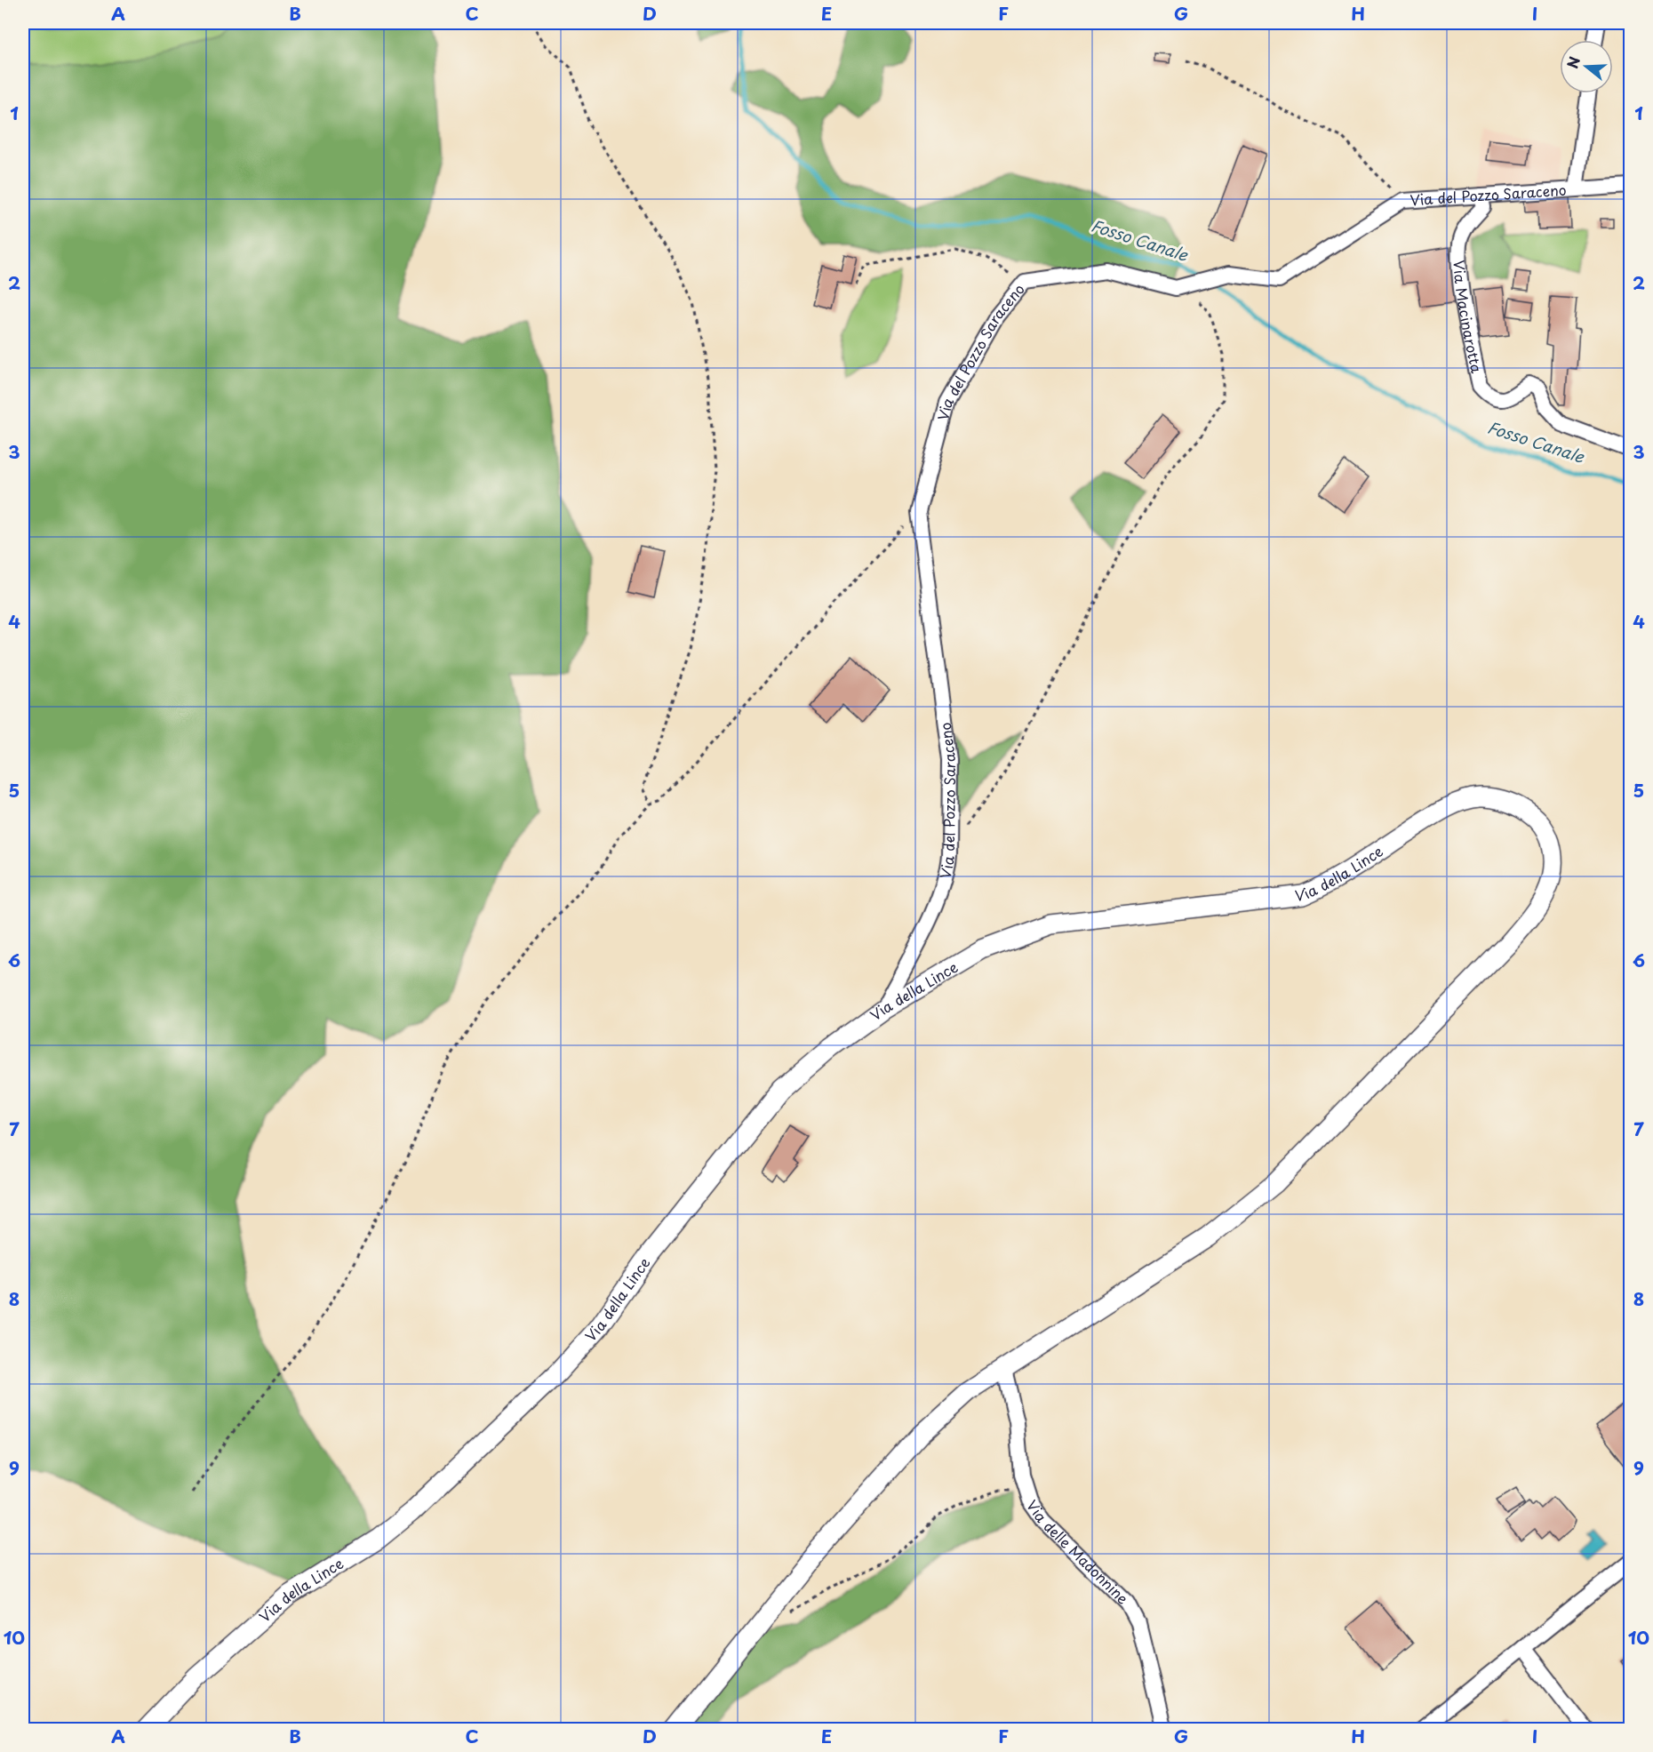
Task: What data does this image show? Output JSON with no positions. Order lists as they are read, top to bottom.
{
  "streets": {
    "street": [
      "Via del Pozzo Saraceno",
      "Via Macinarotta",
      "Via della Lince",
      "Via delle Madonnine"
    ]
  },
  "crossings": [
    ["Via del Pozzo Saraceno", "Via Macinarotta"],
    ["Via del Pozzo Saraceno", "Via della Lince"],
    ["Via della Lince", "Via delle Madonnine"]
  ],
  "water": ["Fosso Canale"],
  "north": "left",
  "grid": {
    "columns": [
      "A",
      "B",
      "C",
      "D",
      "E",
      "F",
      "G",
      "H",
      "I"
    ],
    "rows": [
      "1",
      "2",
      "3",
      "4",
      "5",
      "6",
      "7",
      "8",
      "9",
      "10"
    ]
  }
}
